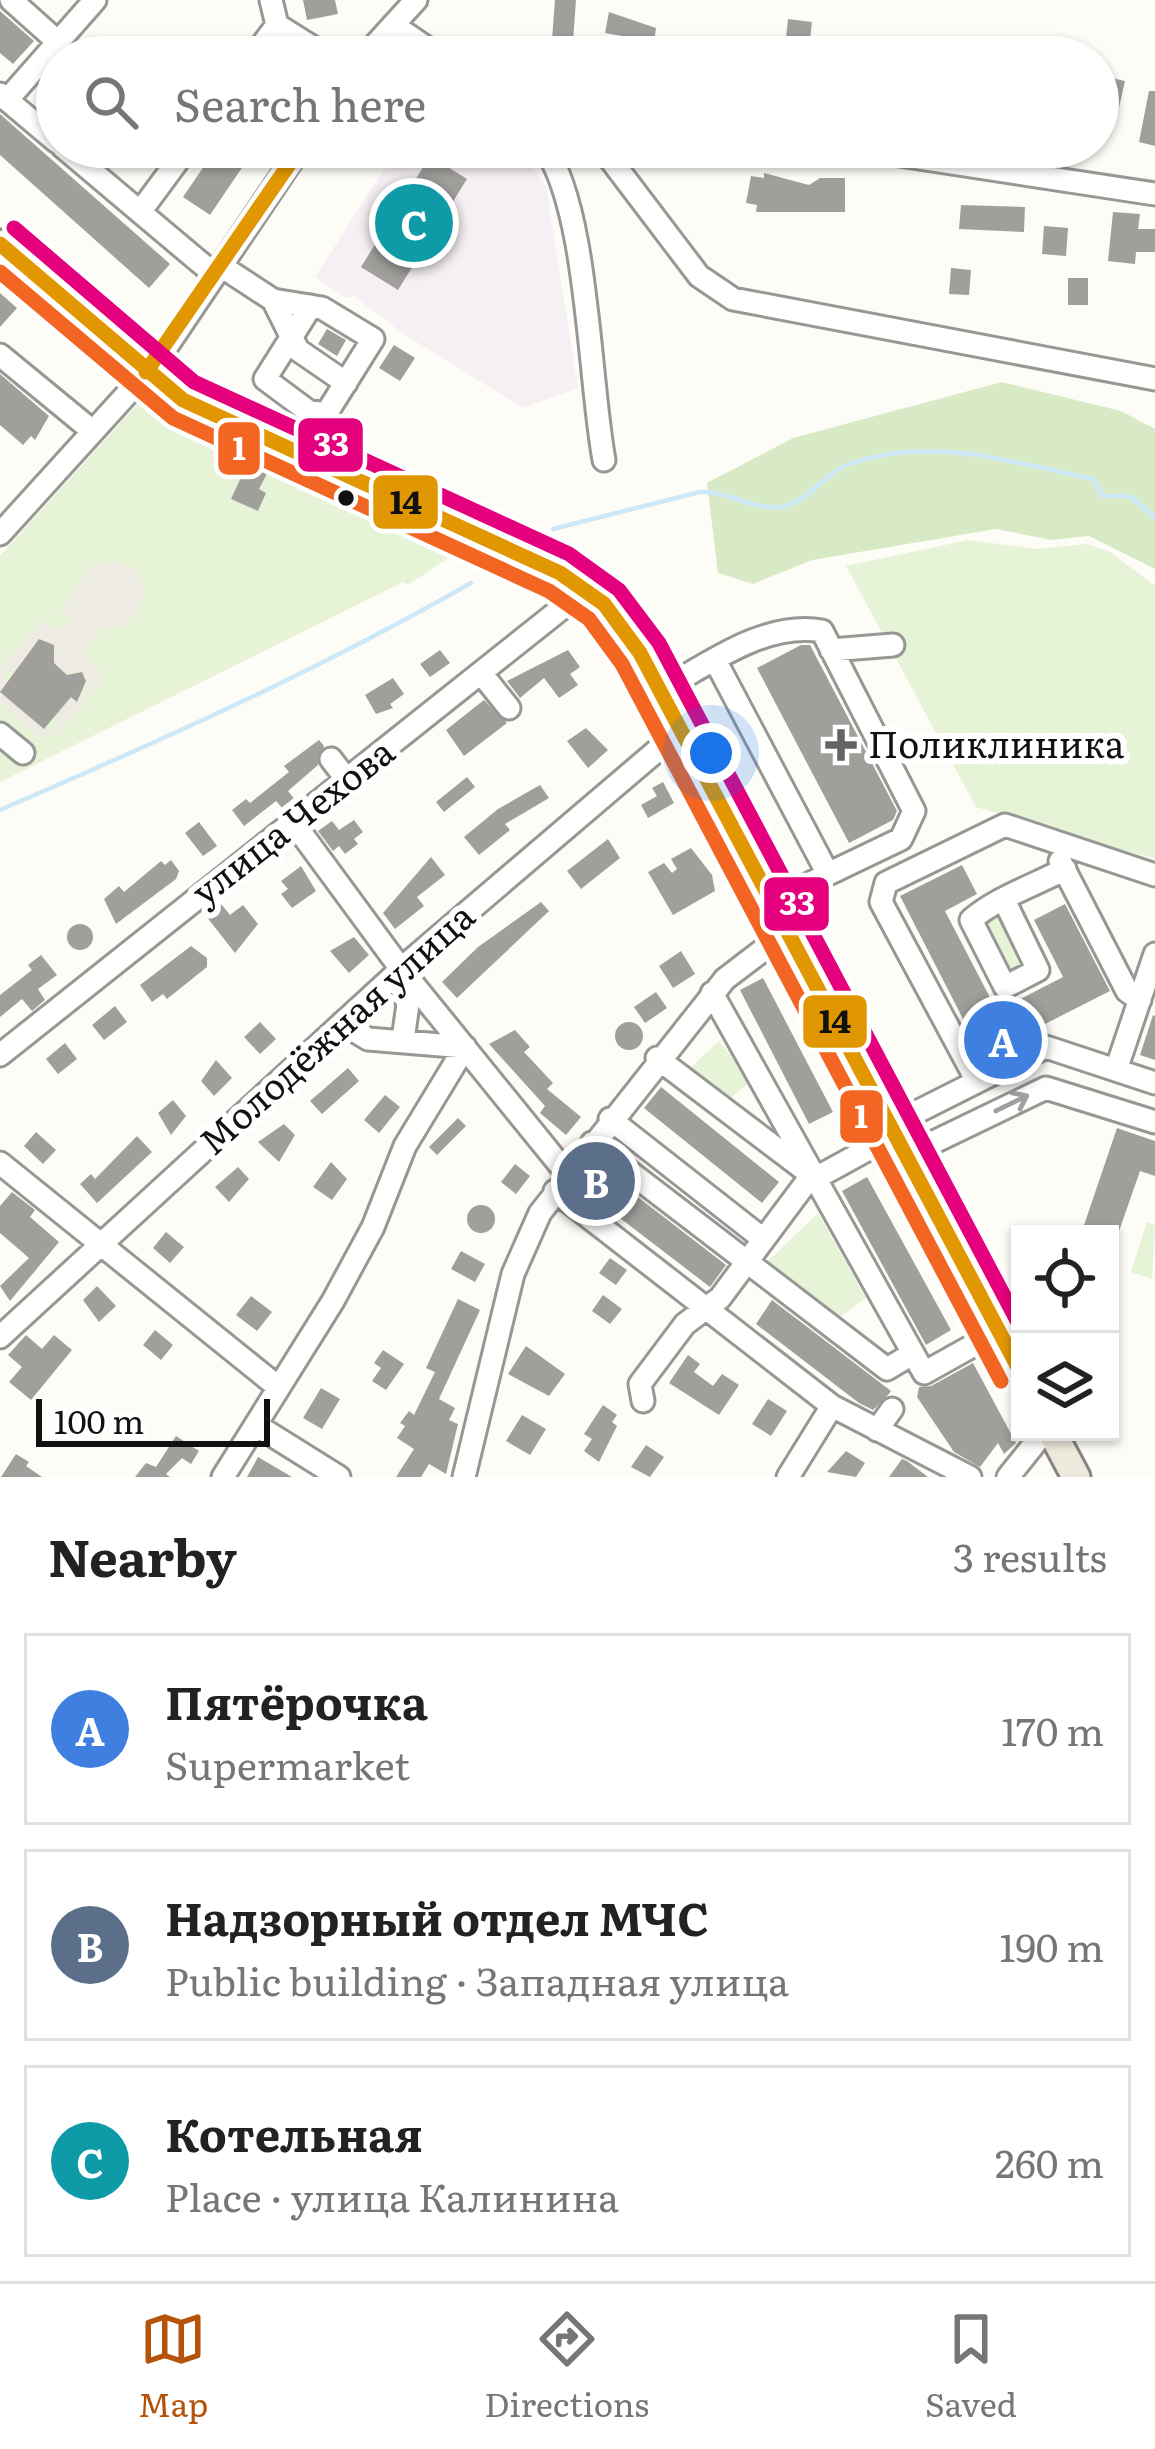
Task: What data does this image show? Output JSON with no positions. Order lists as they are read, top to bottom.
{
  "streets": {
    "street": ["улица Чехова", "Молодёжная улица"]
  },
  "places": {
    "health": ["Поликлиника"]
  },
  "lines": ["transit line 14", "transit line 33", "transit line 1"],
  "scale_bar": "100 m",
  "page": {
    "search": "Search here",
    "pins": ["C", "A", "B"],
    "scale": "100 m",
    "heading": ["Nearby", "3 results"],
    "list": [
      {
        "mark": "A",
        "name": "Пятёрочка",
        "note": "Supermarket",
        "value": "170 m"
      },
      {
        "mark": "B",
        "name": "Надзорный отдел МЧС",
        "note": "Public building · Западная улица",
        "value": "190 m"
      },
      {
        "mark": "C",
        "name": "Котельная",
        "note": "Place · улица Калинина",
        "value": "260 m"
      }
    ],
    "nav": ["Map", "Directions", "Saved"]
  }
}
